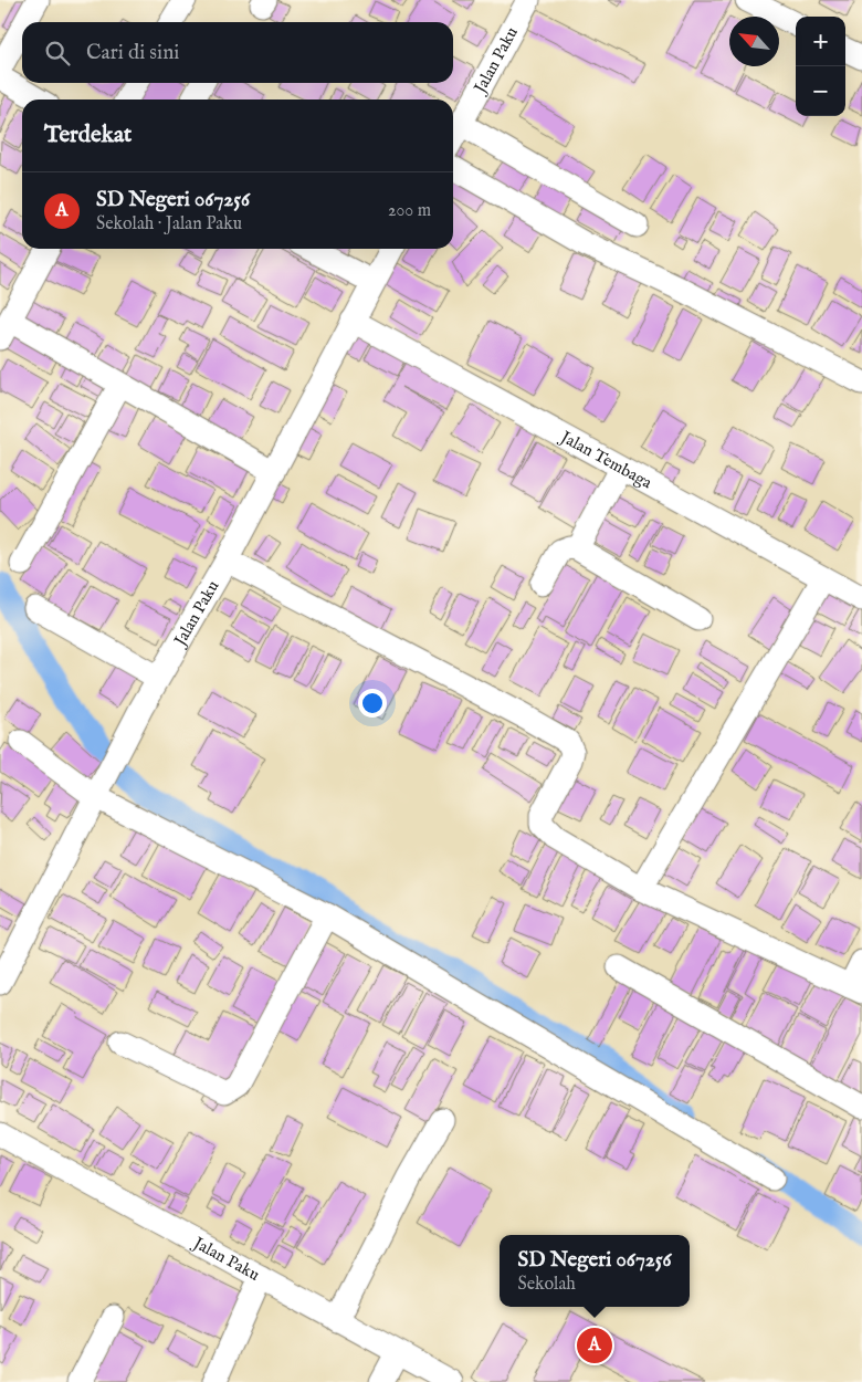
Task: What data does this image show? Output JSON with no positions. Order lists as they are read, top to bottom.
{
  "streets": {
    "street": ["Jalan Paku", "Jalan Tembaga"]
  },
  "crossings": [
    ["Jalan Paku", "Jalan Tembaga"]
  ],
  "north": "top left",
  "page": {
    "map_buttons": ["+", "−"],
    "search": "Cari di sini",
    "heading": "Terdekat",
    "list": [
      {
        "mark": "A",
        "name": "SD Negeri 067256",
        "note": "Sekolah · Jalan Paku",
        "value": "200 m"
      }
    ],
    "popup": ["SD Negeri 067256", "Sekolah"],
    "pins": "A"
  }
}
